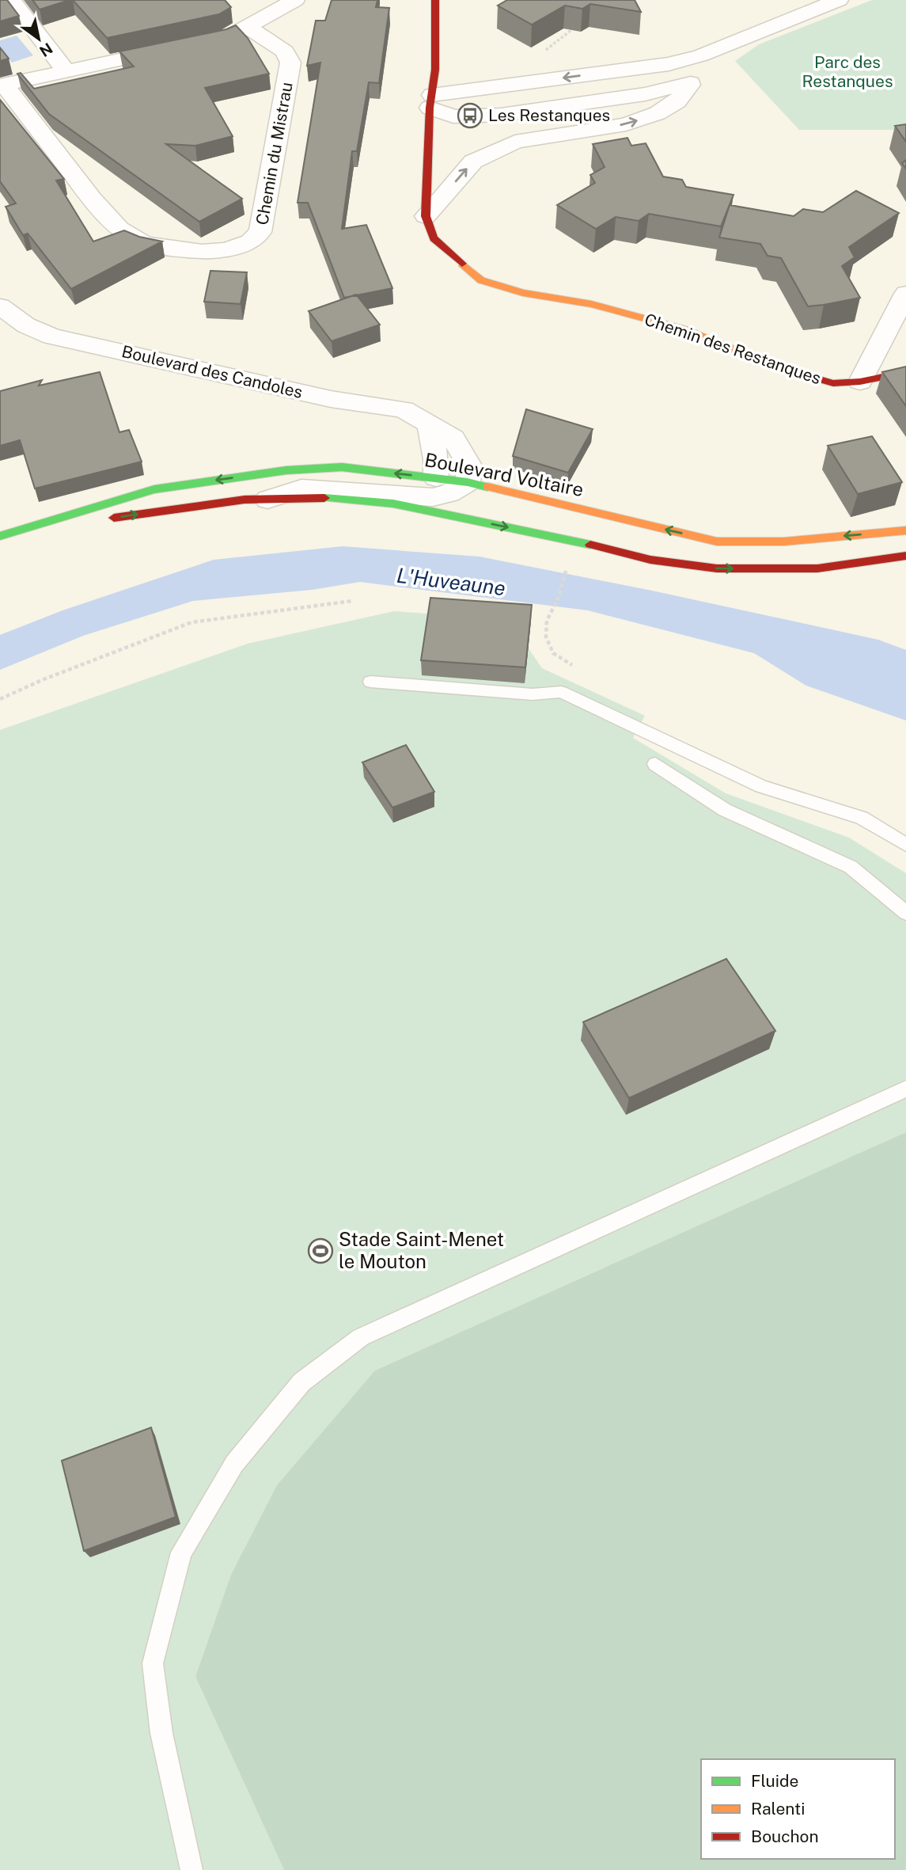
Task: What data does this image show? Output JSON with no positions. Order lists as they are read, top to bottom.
{
  "streets": {
    "main road": ["Chemin des Restanques", "Boulevard Voltaire"],
    "street": ["Chemin du Mistrau", "Boulevard des Candoles"]
  },
  "crossings": [
    ["Boulevard des Candoles", "Boulevard Voltaire"]
  ],
  "water": ["L'Huveaune"],
  "parks": ["Parc des Restanques"],
  "places": {
    "bus stop": ["Les Restanques"],
    "sports": ["Stade Saint-Menet le Mouton"]
  },
  "legend": ["Fluide", "Ralenti", "Bouchon"],
  "north": "bottom right"
}
